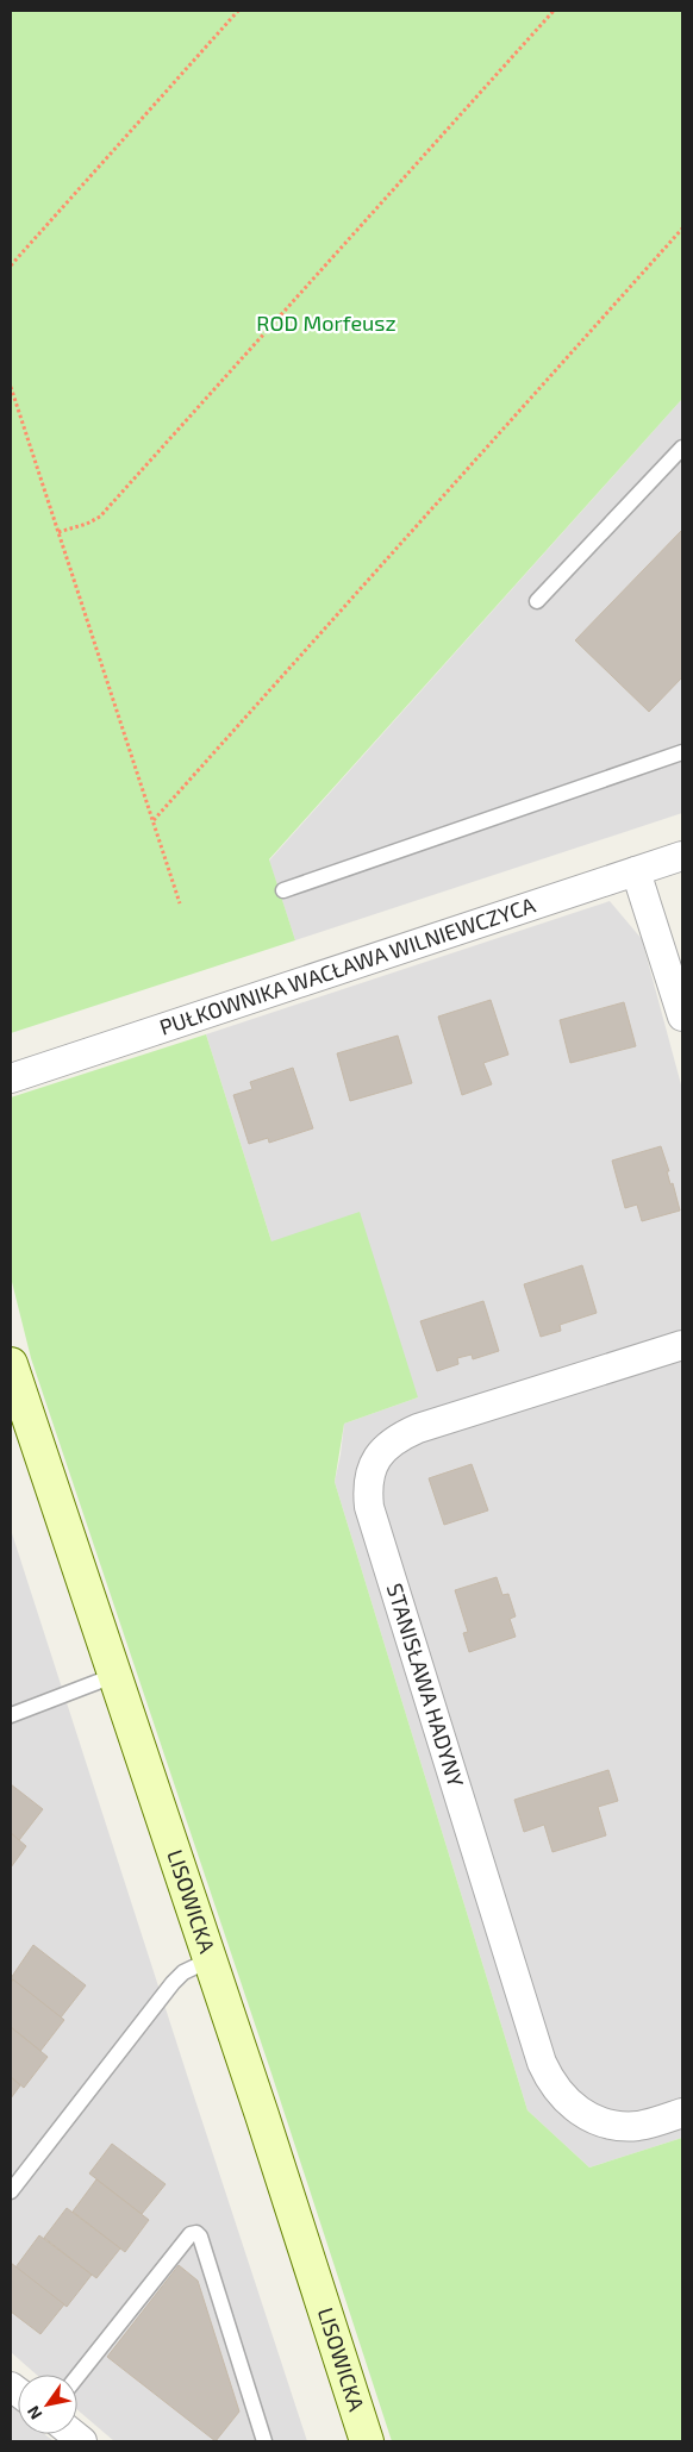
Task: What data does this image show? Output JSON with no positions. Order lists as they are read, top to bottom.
{
  "streets": {
    "main road": ["LISOWICKA"],
    "street": ["PUŁKOWNIKA WACŁAWA WILNIEWCZYCA", "STANISŁAWA HADYNY"]
  },
  "parks": ["ROD Morfeusz"],
  "north": "bottom left"
}
